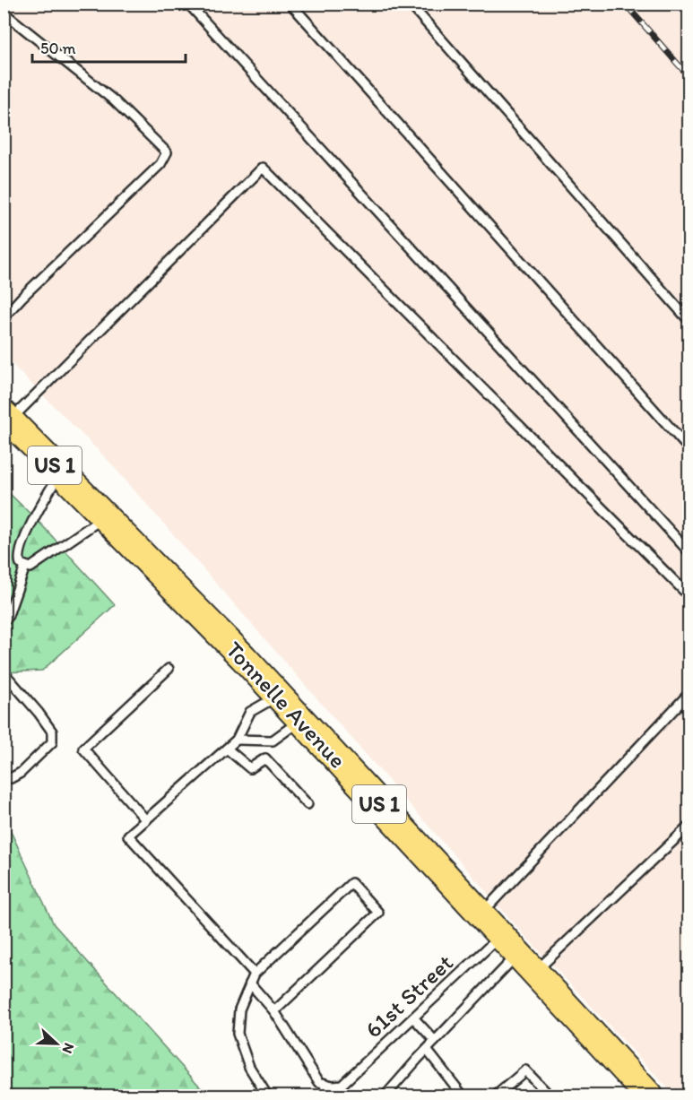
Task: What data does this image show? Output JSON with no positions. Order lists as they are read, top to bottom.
{
  "streets": {
    "main road": ["US 1", "Tonnelle Avenue"],
    "lane": ["61st Street"]
  },
  "crossings": [
    ["Tonnelle Avenue", "61st Street"]
  ],
  "scale_bar": "50 m",
  "north": "right"
}
